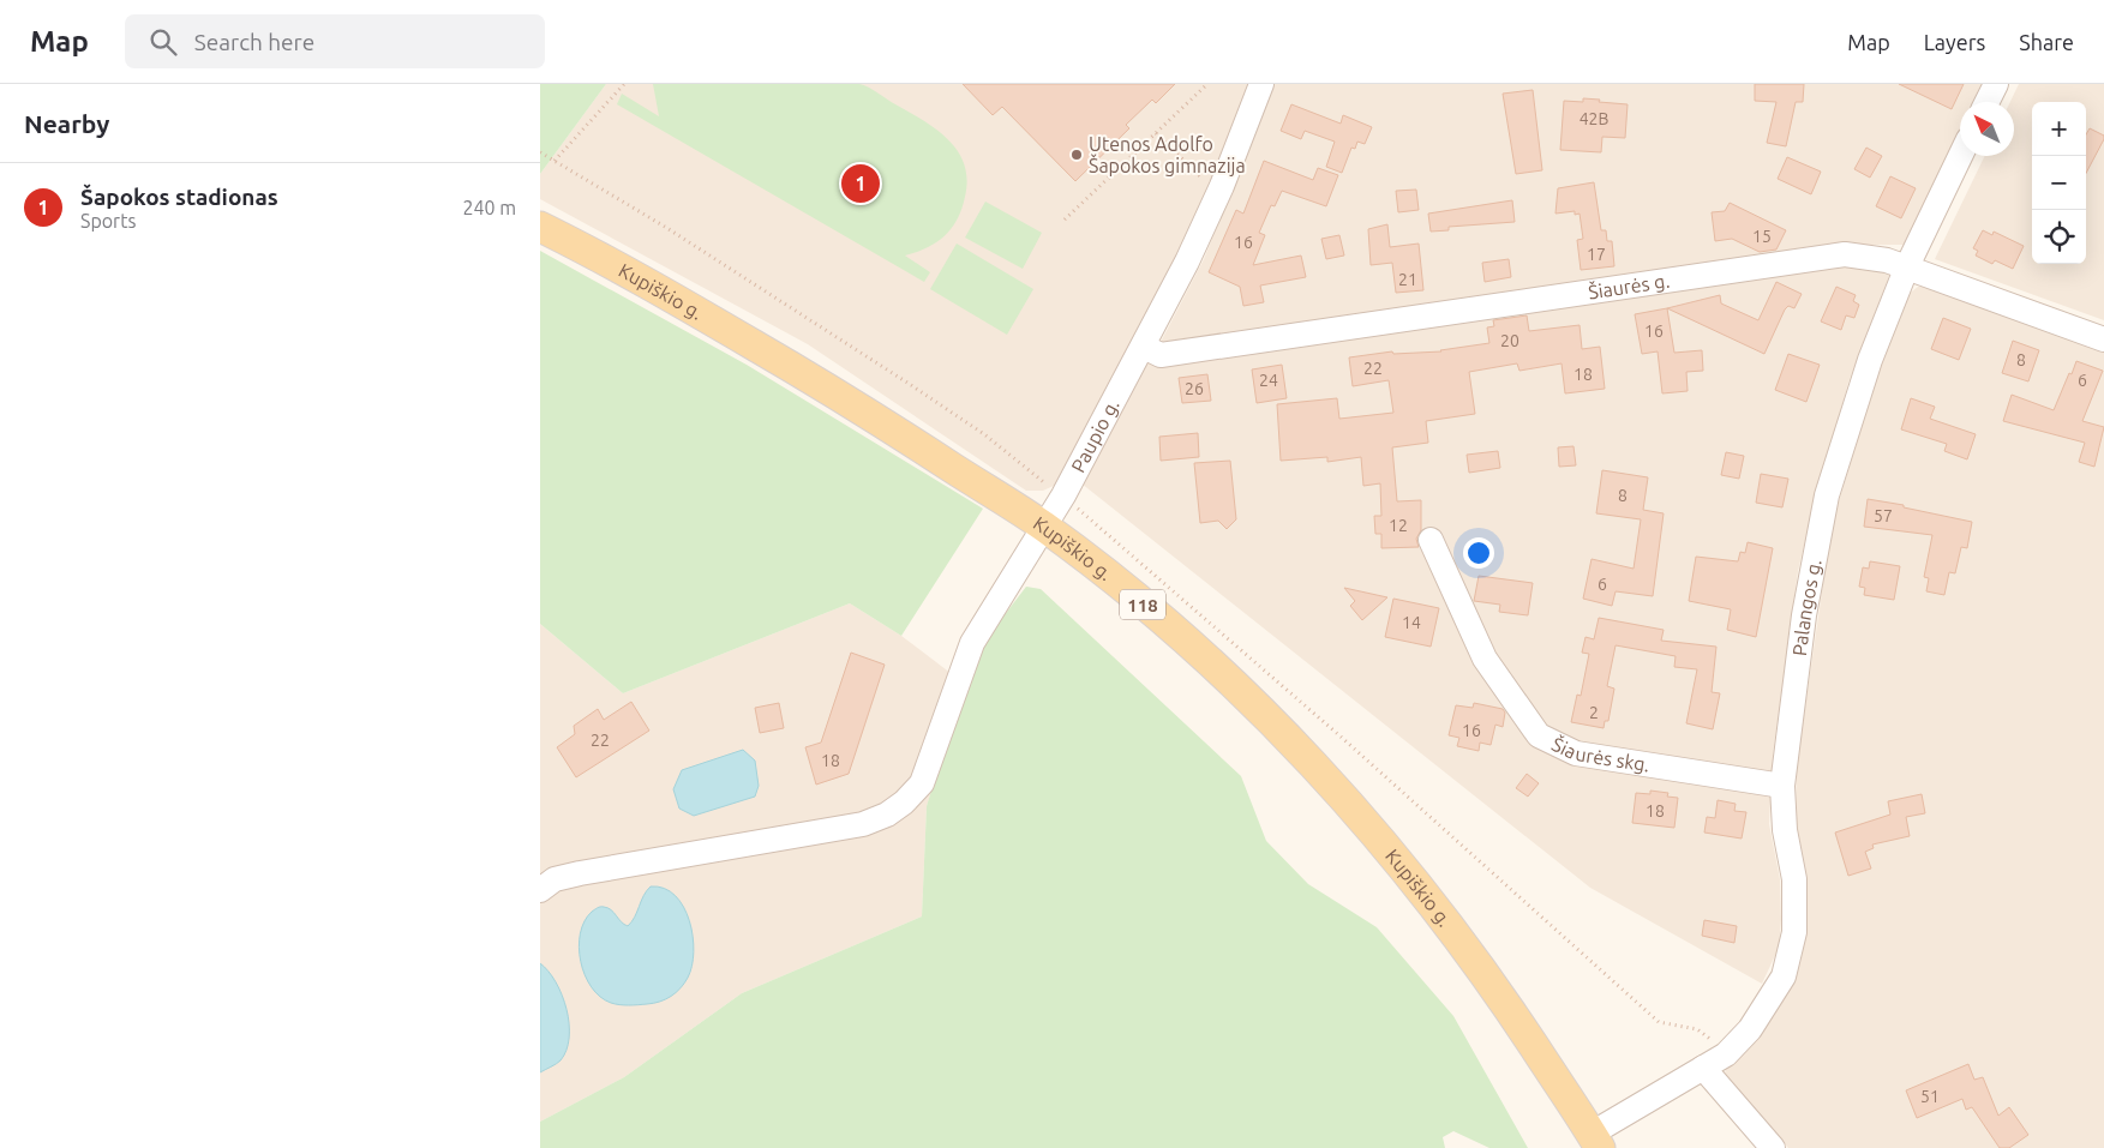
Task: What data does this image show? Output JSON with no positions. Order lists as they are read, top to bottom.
{
  "streets": {
    "main road": ["Kupiškio g.", "118"],
    "street": [
      "Šiaurės g.",
      "Paupio g.",
      "Palangos g.",
      "Šiaurės skg."
    ]
  },
  "crossings": [
    ["Šiaurės g.", "Paupio g."],
    ["Šiaurės g.", "Palangos g."],
    ["Kupiškio g.", "Paupio g."],
    ["Kupiškio g.", "Palangos g."],
    ["Palangos g.", "Šiaurės skg."]
  ],
  "places": ["Utenos Adolfo Šapokos gimnazija"],
  "house_numbers": [
    "42B",
    "15",
    "16",
    "17",
    "21",
    "16",
    "20",
    "8",
    "22",
    "18",
    "24",
    "6",
    "26",
    "8",
    "57",
    "12",
    "6",
    "14",
    "2",
    "16",
    "22",
    "18",
    "18",
    "51"
  ],
  "north": "top left",
  "page": {
    "header": "Map",
    "search": "Search here",
    "nav": ["Map", "Layers", "Share"],
    "heading": "Nearby",
    "map_buttons": ["+", "−"],
    "list": [
      {
        "mark": "1",
        "name": "Šapokos stadionas",
        "note": "Sports",
        "value": "240 m"
      }
    ],
    "pins": "1"
  }
}
